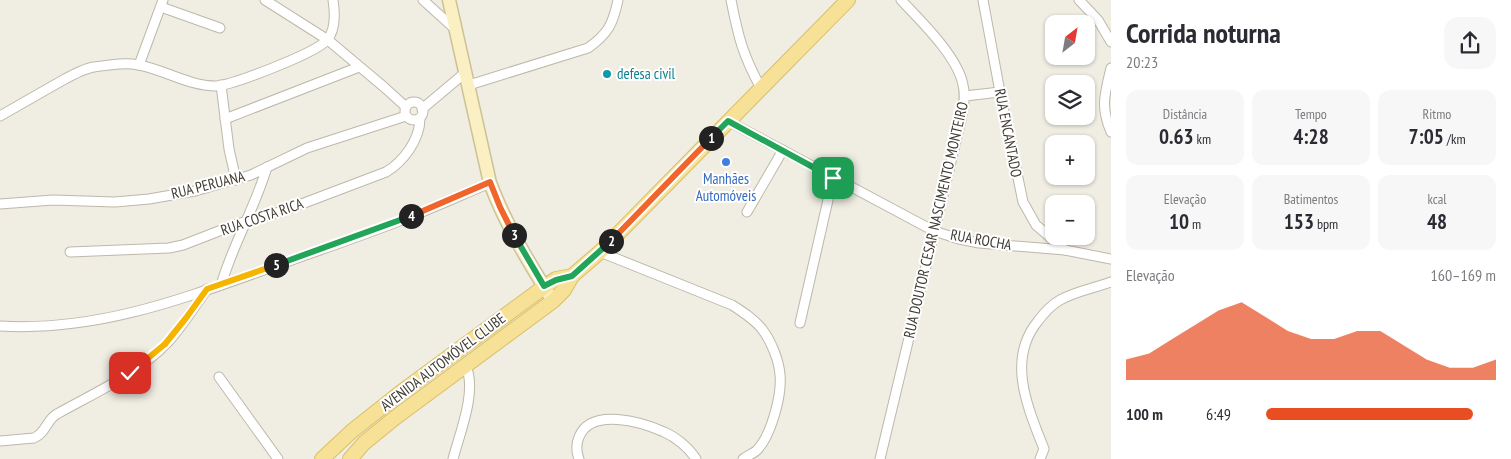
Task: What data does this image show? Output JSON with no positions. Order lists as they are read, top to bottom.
{
  "streets": {
    "main road": ["AVENIDA AUTOMÓVEL CLUBE"],
    "street": [
      "RUA ENCANTADO",
      "RUA PERUANA",
      "RUA COSTA RICA",
      "RUA DOUTOR CESAR NASCIMENTO MONTEIRO",
      "RUA ROCHA"
    ]
  },
  "crossings": [
    ["RUA ENCANTADO", "RUA ROCHA"],
    ["RUA PERUANA", "RUA COSTA RICA"],
    ["RUA DOUTOR CESAR NASCIMENTO MONTEIRO", "RUA ROCHA"],
    ["RUA ROCHA", "AVENIDA AUTOMÓVEL CLUBE"]
  ],
  "places": ["defesa civil", "Manhães Automóveis"],
  "north": "top right",
  "page": {
    "heading": ["Corrida noturna", "20:23"],
    "map_buttons": ["+", "−"],
    "stats": [
      ["Distância", "0.63 km"],
      ["Tempo", "4:28"],
      ["Ritmo", "7:05 /km"],
      ["Elevação", "10 m"],
      ["Batimentos", "153 bpm"],
      ["kcal", "48"]
    ],
    "pins": [
      "1",
      "4",
      "3",
      "2",
      "5"
    ],
    "chart": ["Elevação", "160–169 m"],
    "list": [
      {
        "name": "100 m",
        "note": "6:49"
      }
    ]
  }
}
